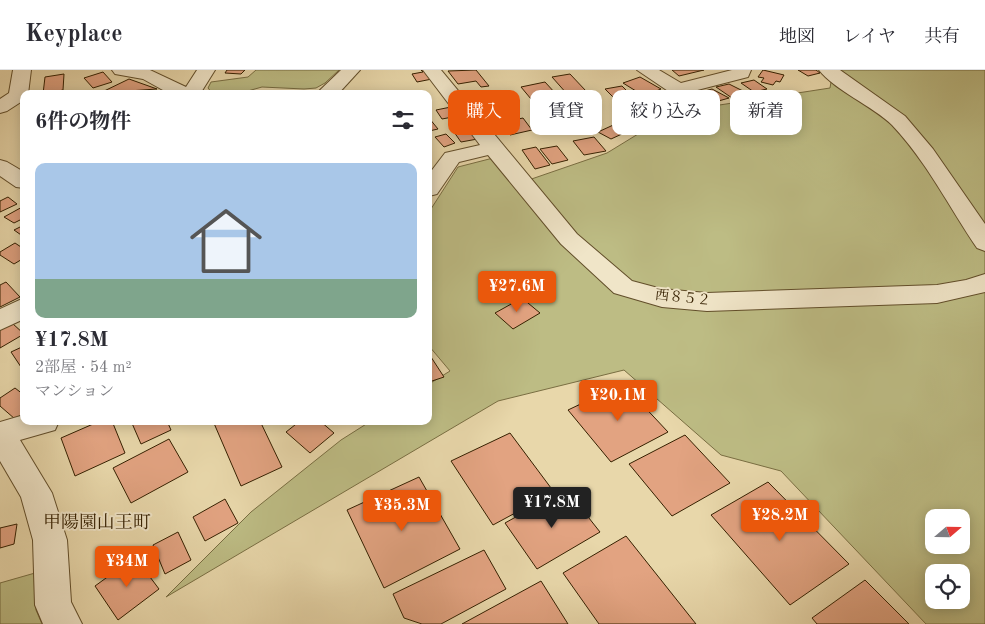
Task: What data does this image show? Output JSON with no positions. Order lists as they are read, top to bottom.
{
  "streets": {
    "street": ["西８５２"]
  },
  "districts": ["甲陽園山王町"],
  "north": "right",
  "page": {
    "header": "Keyplace",
    "nav": ["地図", "レイヤ", "共有"],
    "chip": [
      "購入",
      "賃貸",
      "絞り込み",
      "新着"
    ],
    "heading": "6件の物件",
    "list": [
      {
        "name": "¥17.8M",
        "note": "2部屋 · 54 m² · マンション"
      }
    ],
    "price": [
      "¥27.6M",
      "¥20.1M",
      "¥17.8M",
      "¥35.3M",
      "¥28.2M",
      "¥34M"
    ]
  }
}
